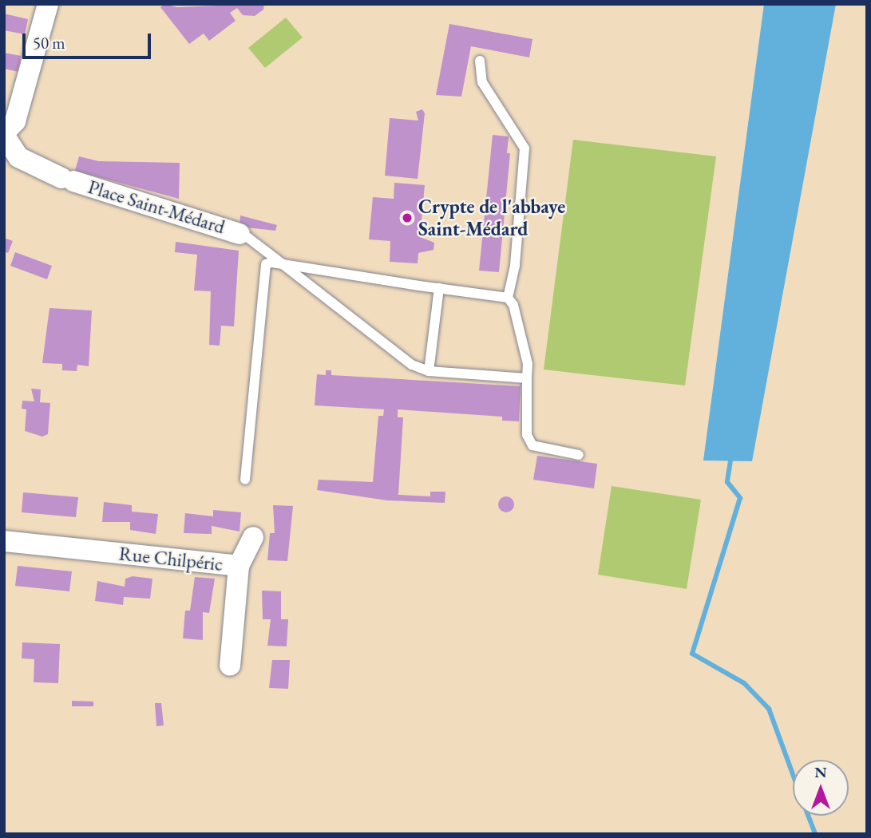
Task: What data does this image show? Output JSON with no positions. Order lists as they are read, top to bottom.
{
  "streets": {
    "street": ["Place Saint-Médard", "Rue Chilpéric"]
  },
  "places": ["Crypte de l'abbaye Saint-Médard"],
  "scale_bar": "50 m",
  "north": "top"
}
